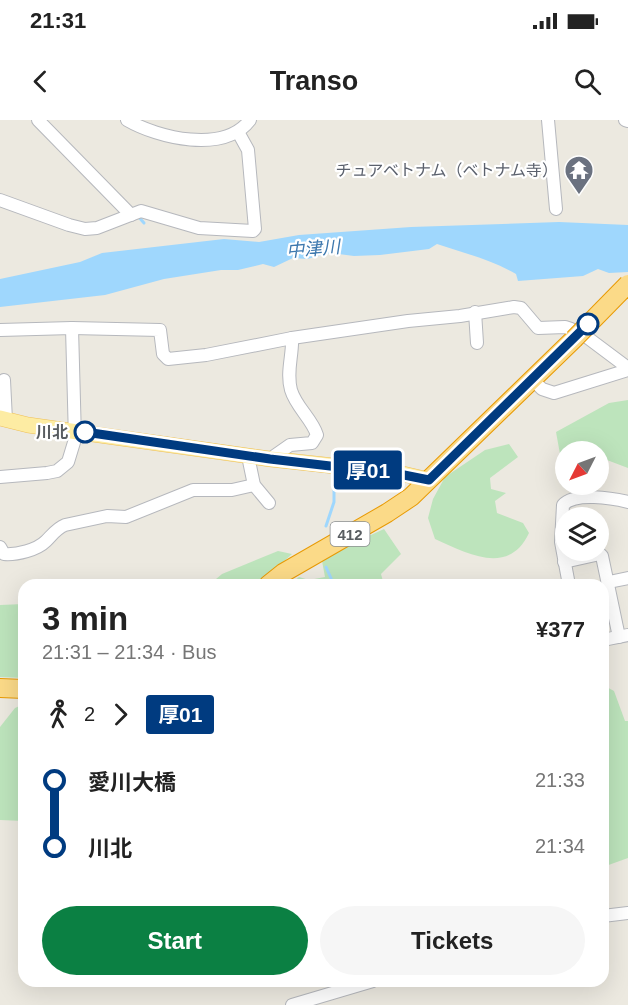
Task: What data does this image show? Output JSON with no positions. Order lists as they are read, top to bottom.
{
  "streets": {
    "highway": ["412"]
  },
  "water": ["中津川"],
  "places": {
    "temple": ["チュアベトナム（ベトナム寺）"],
    "other": ["川北"]
  },
  "lines": ["bus line 厚01"],
  "north": "bottom left",
  "page": {
    "status": "21:31",
    "header": "Transo",
    "on_map": "厚01",
    "heading": ["3 min", "21:31 – 21:34 · Bus", "¥377"],
    "legs": ["2", "厚01"],
    "list": [
      {
        "name": "愛川大橋",
        "value": "21:33"
      },
      {
        "name": "川北",
        "value": "21:34"
      }
    ],
    "buttons": ["Start", "Tickets"]
  }
}
